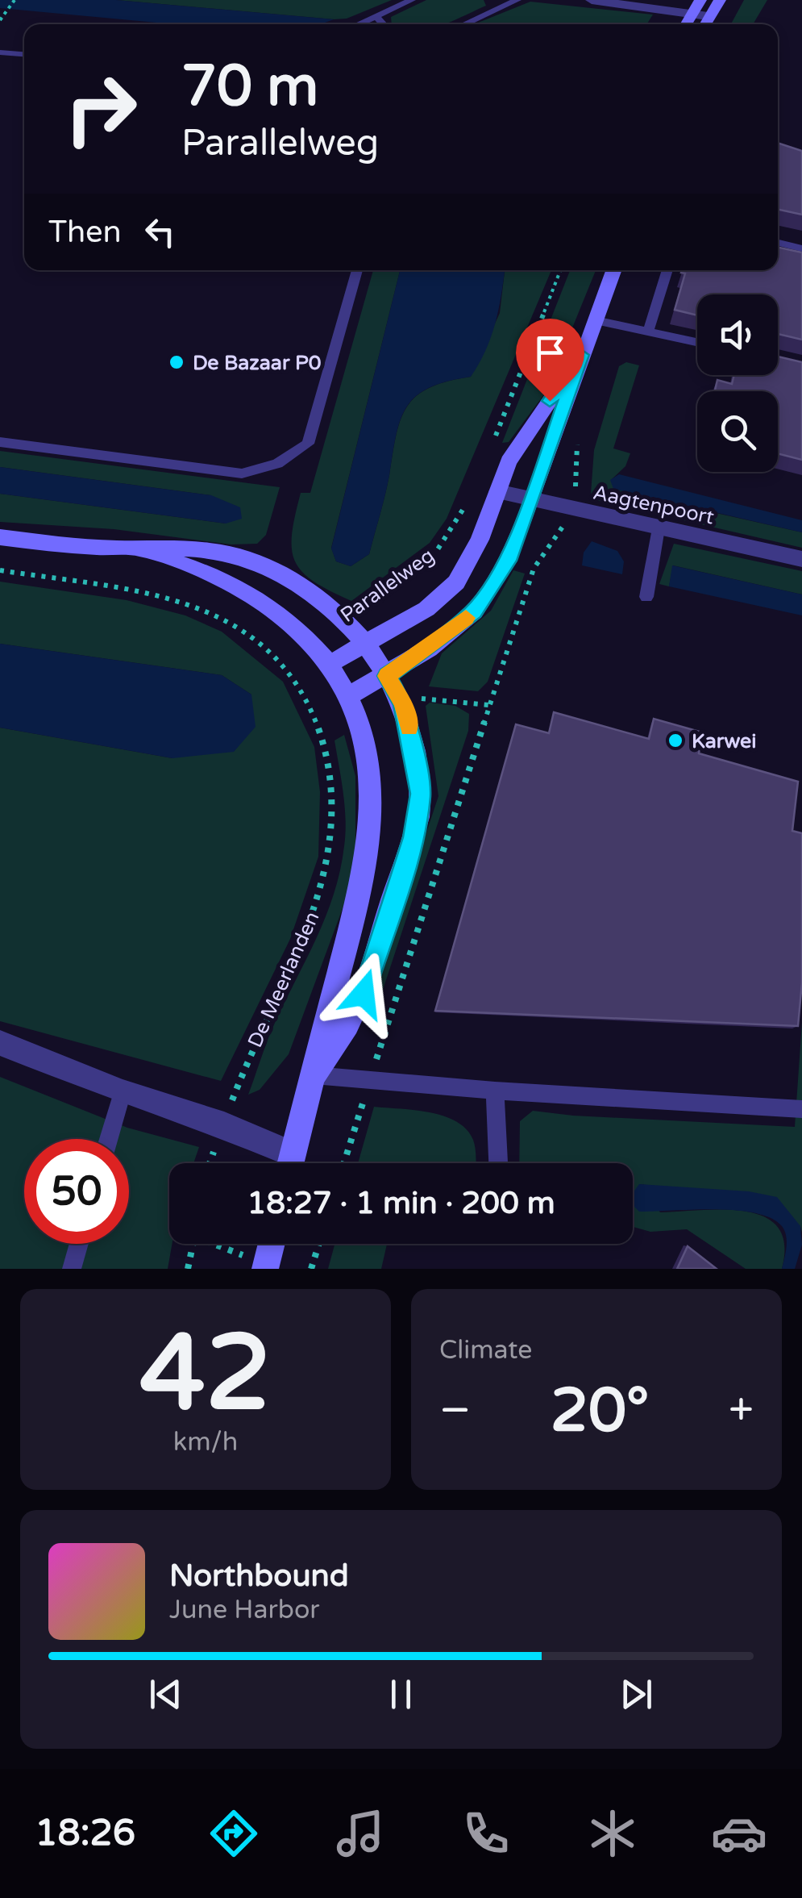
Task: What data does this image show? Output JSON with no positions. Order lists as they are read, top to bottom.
{
  "streets": {
    "main road": ["Parallelweg", "De Meerlanden"],
    "street": ["Aagtenpoort"]
  },
  "crossings": [
    ["Aagtenpoort", "Parallelweg"],
    ["Parallelweg", "De Meerlanden"]
  ],
  "places": ["De Bazaar P0", "Karwei"],
  "page": {
    "turn": ["70 m", "Parallelweg"],
    "then": "Then",
    "limit": "50",
    "trip": "18:27 · 1 min · 200 m",
    "tile": [
      ["42", "km/h"],
      "Climate"
    ],
    "heat": ["−", "20°", "+"],
    "song": ["Northbound", "June Harbor"],
    "tabs": "18:26"
  }
}
